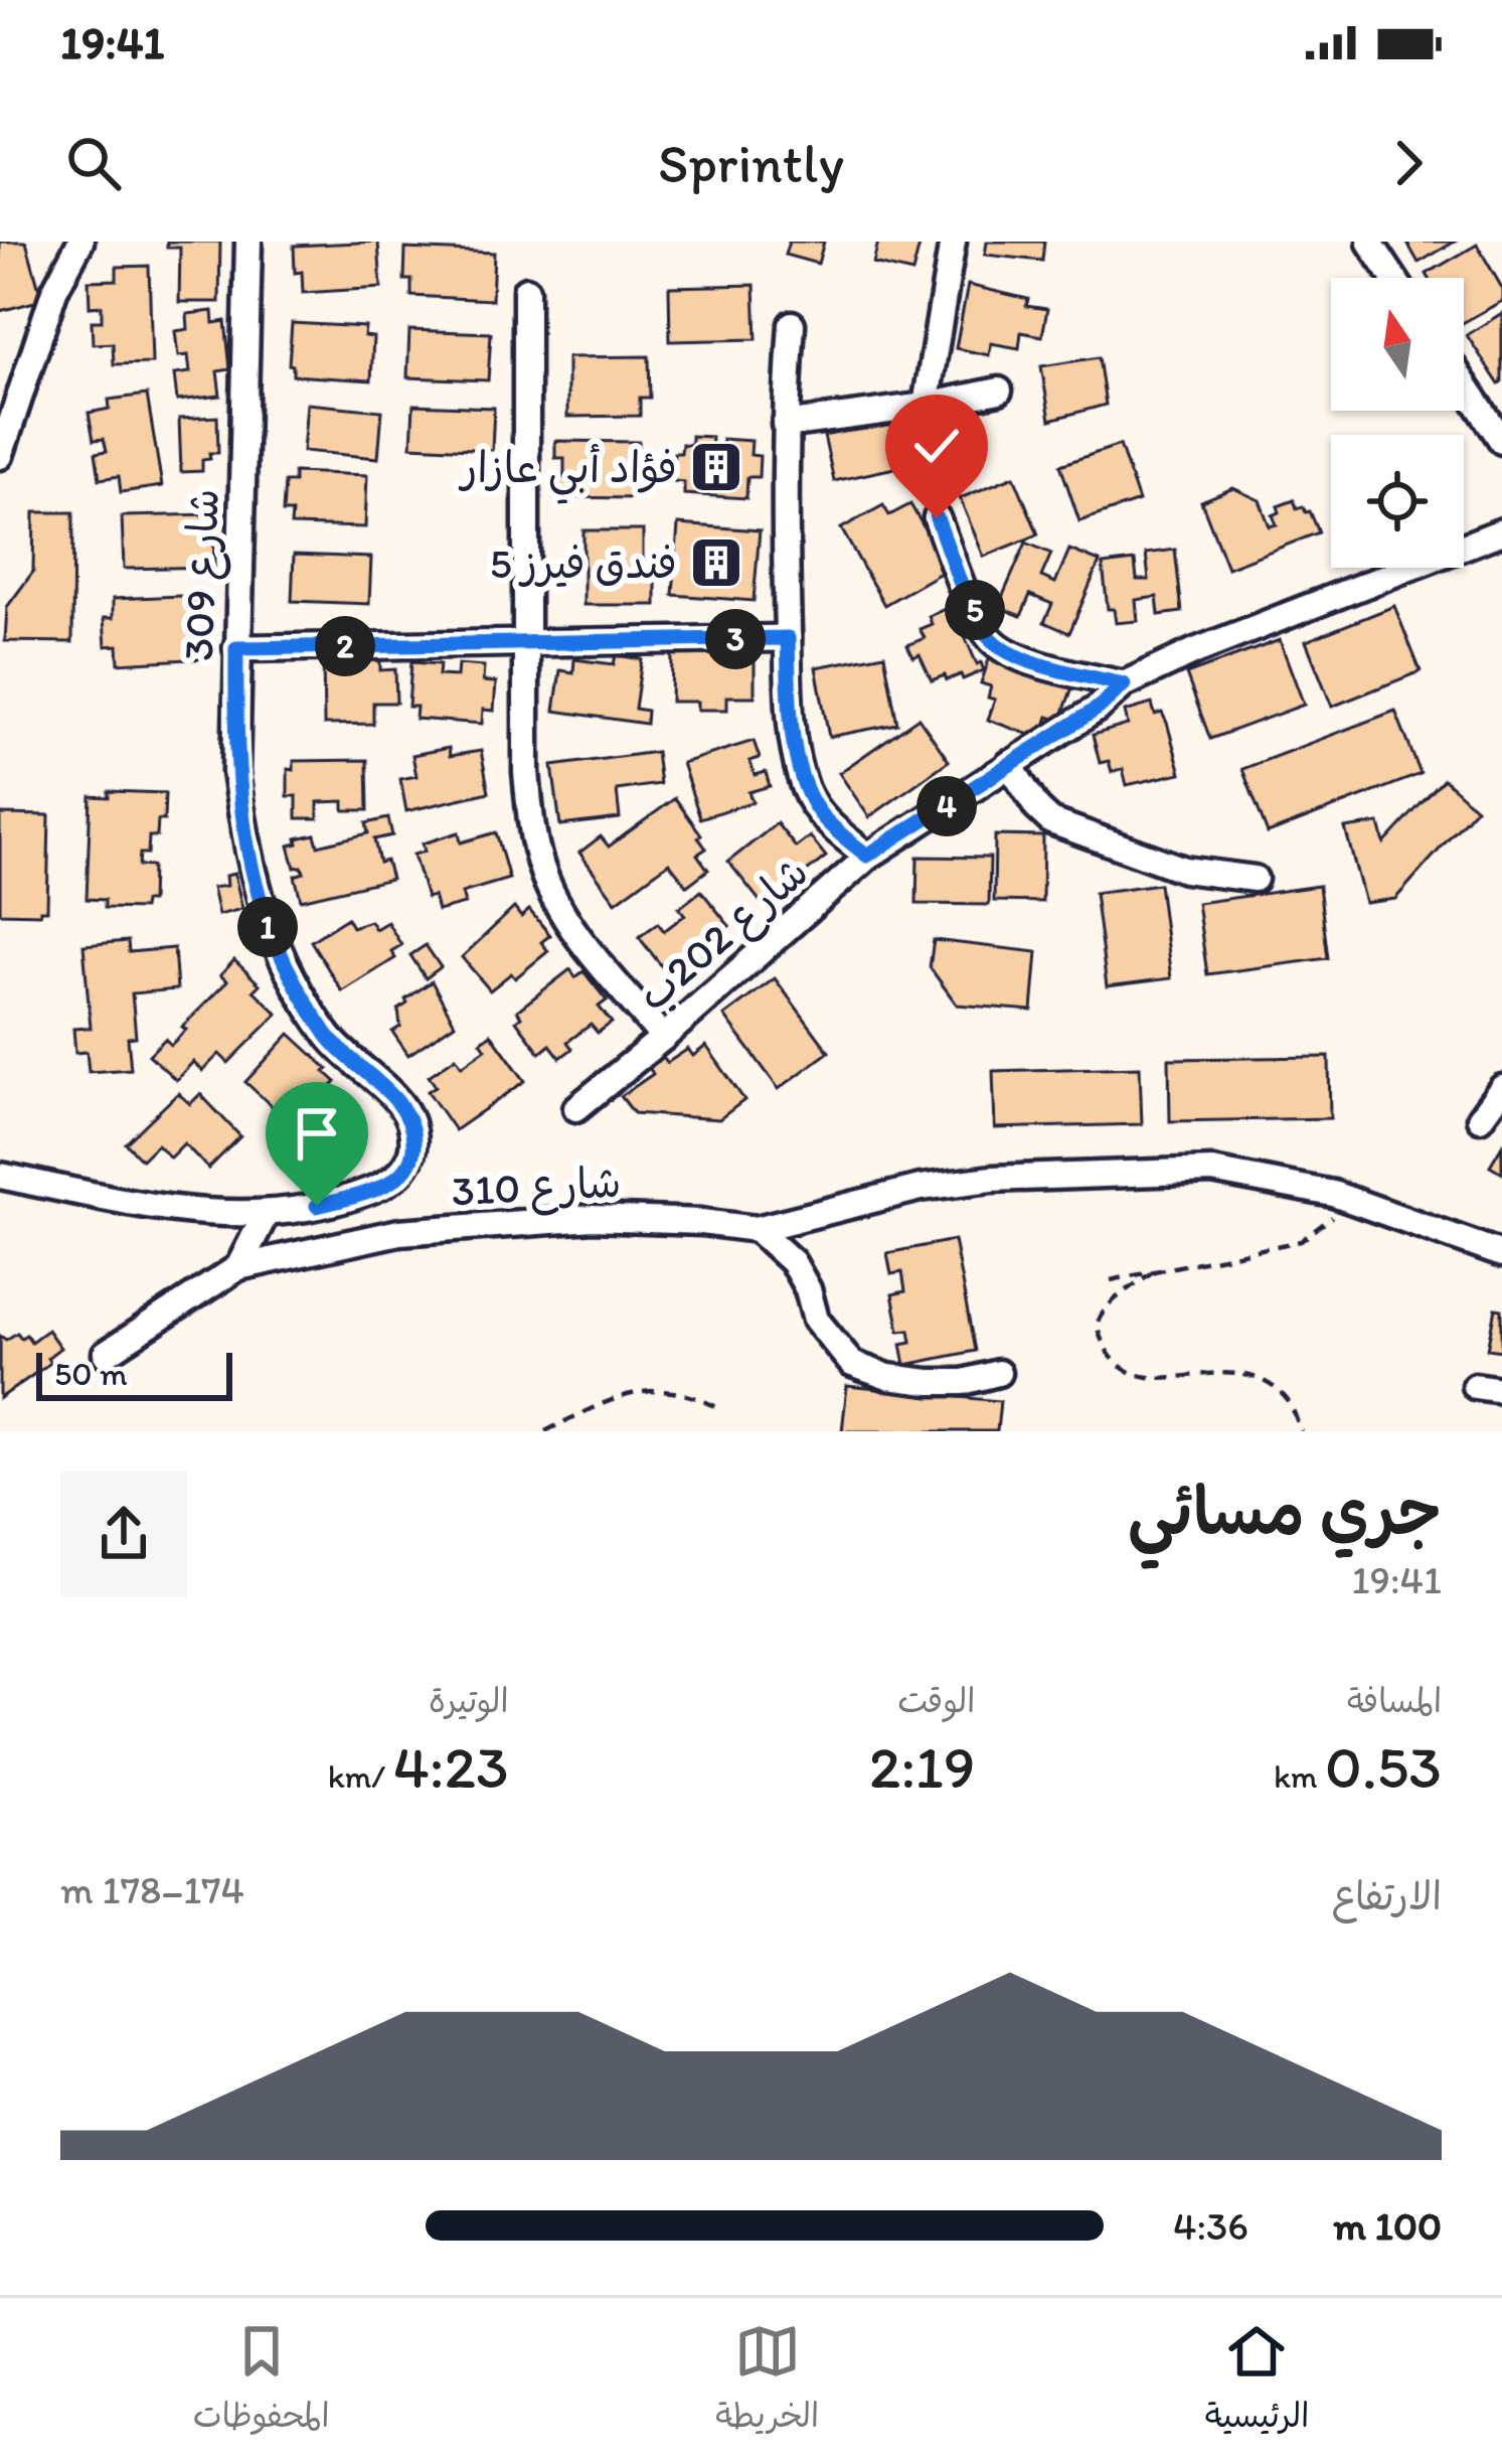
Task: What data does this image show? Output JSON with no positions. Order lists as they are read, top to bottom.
{
  "streets": {
    "street": ["شارع 309", "شارع 202ب", "شارع 310"]
  },
  "crossings": [
    ["شارع 309", "شارع 310"]
  ],
  "places": {
    "building": ["فؤاد أبي عازار", "فندق فيرز 5"]
  },
  "scale_bar": "50 m",
  "north": "top",
  "page": {
    "status": "19:41",
    "header": "Sprintly",
    "pins": [
      "5",
      "3",
      "2",
      "4",
      "1"
    ],
    "scale": "50 m",
    "heading": ["جري مسائي", "19:41"],
    "stats": [
      ["المسافة", "0.53 km"],
      ["الوقت", "2:19"],
      ["الوتيرة", "4:23 /km"]
    ],
    "chart": ["الارتفاع", "174–178 m"],
    "list": [
      {
        "name": "100 m",
        "note": "4:36"
      }
    ],
    "tabs": ["الرئيسية", "الخريطة", "المحفوظات"]
  }
}
